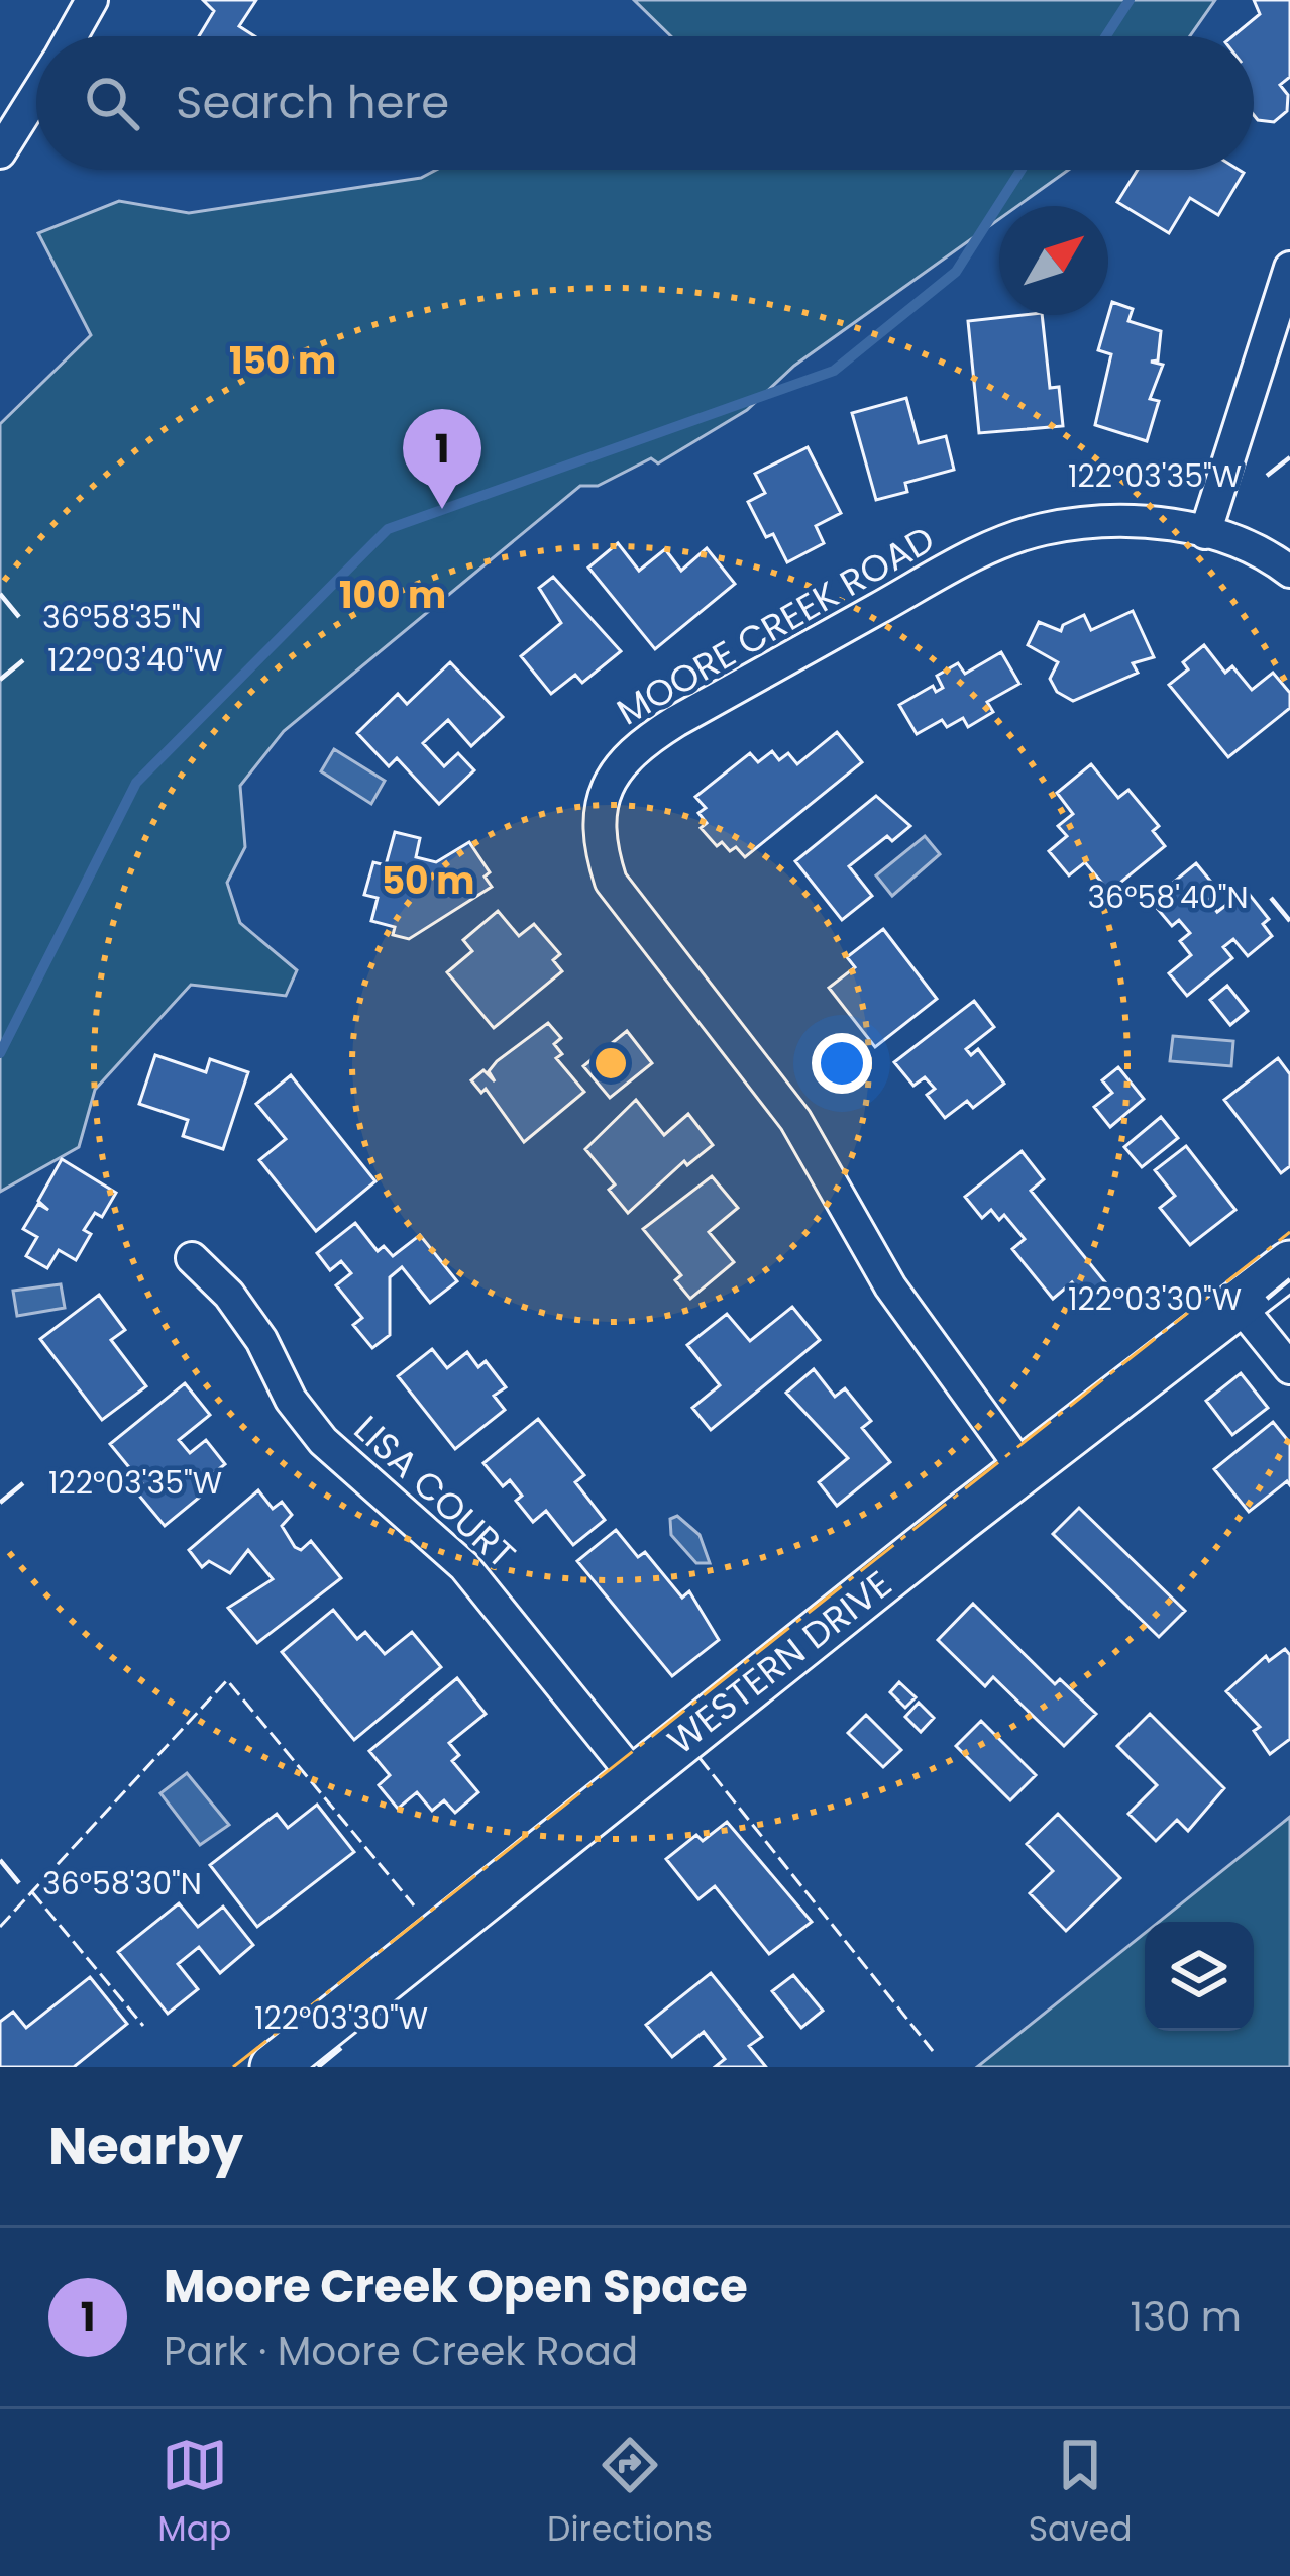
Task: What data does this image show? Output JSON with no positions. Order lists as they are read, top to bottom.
{
  "streets": {
    "street": ["MOORE CREEK ROAD", "LISA COURT", "WESTERN DRIVE"]
  },
  "crossings": [
    ["MOORE CREEK ROAD", "WESTERN DRIVE"],
    ["LISA COURT", "WESTERN DRIVE"]
  ],
  "north": "top right",
  "page": {
    "search": "Search here",
    "pins": "1",
    "heading": "Nearby",
    "list": [
      {
        "mark": "1",
        "name": "Moore Creek Open Space",
        "note": "Park · Moore Creek Road",
        "value": "130 m"
      }
    ],
    "nav": ["Map", "Directions", "Saved"]
  },
  "coordinates": [
    "122°03'35\"W",
    "36°58'35\"N",
    "122°03'40\"W",
    "36°58'40\"N",
    "122°03'30\"W",
    "36°58'30\"N"
  ],
  "rings": ["150 m", "100 m", "50 m"]
}
